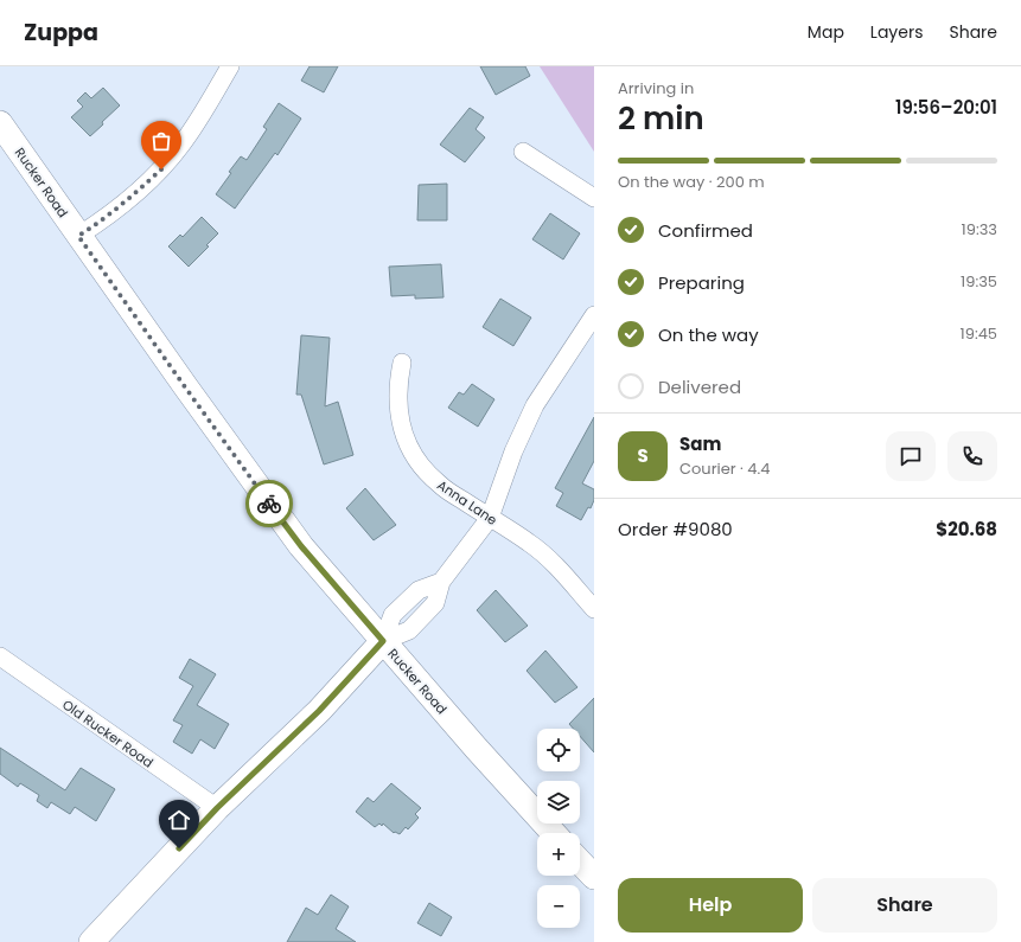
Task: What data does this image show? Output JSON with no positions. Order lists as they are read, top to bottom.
{
  "streets": {
    "main road": ["Rucker Road"],
    "street": ["Anna Lane", "Old Rucker Road"]
  },
  "page": {
    "header": "Zuppa",
    "nav": ["Map", "Layers", "Share"],
    "heading": ["2 min", "Arriving in", "19:56–20:01"],
    "panel": [
      "Sam",
      "Courier · 4.4",
      "Order #9080",
      "$20.68"
    ],
    "bar": "On the way · 200 m",
    "list": [
      ["Confirmed", "19:33"],
      ["Preparing", "19:35"],
      ["On the way", "19:45"],
      "Delivered"
    ],
    "round": "S",
    "map_buttons": ["+", "−"],
    "buttons": ["Help", "Share"]
  }
}
